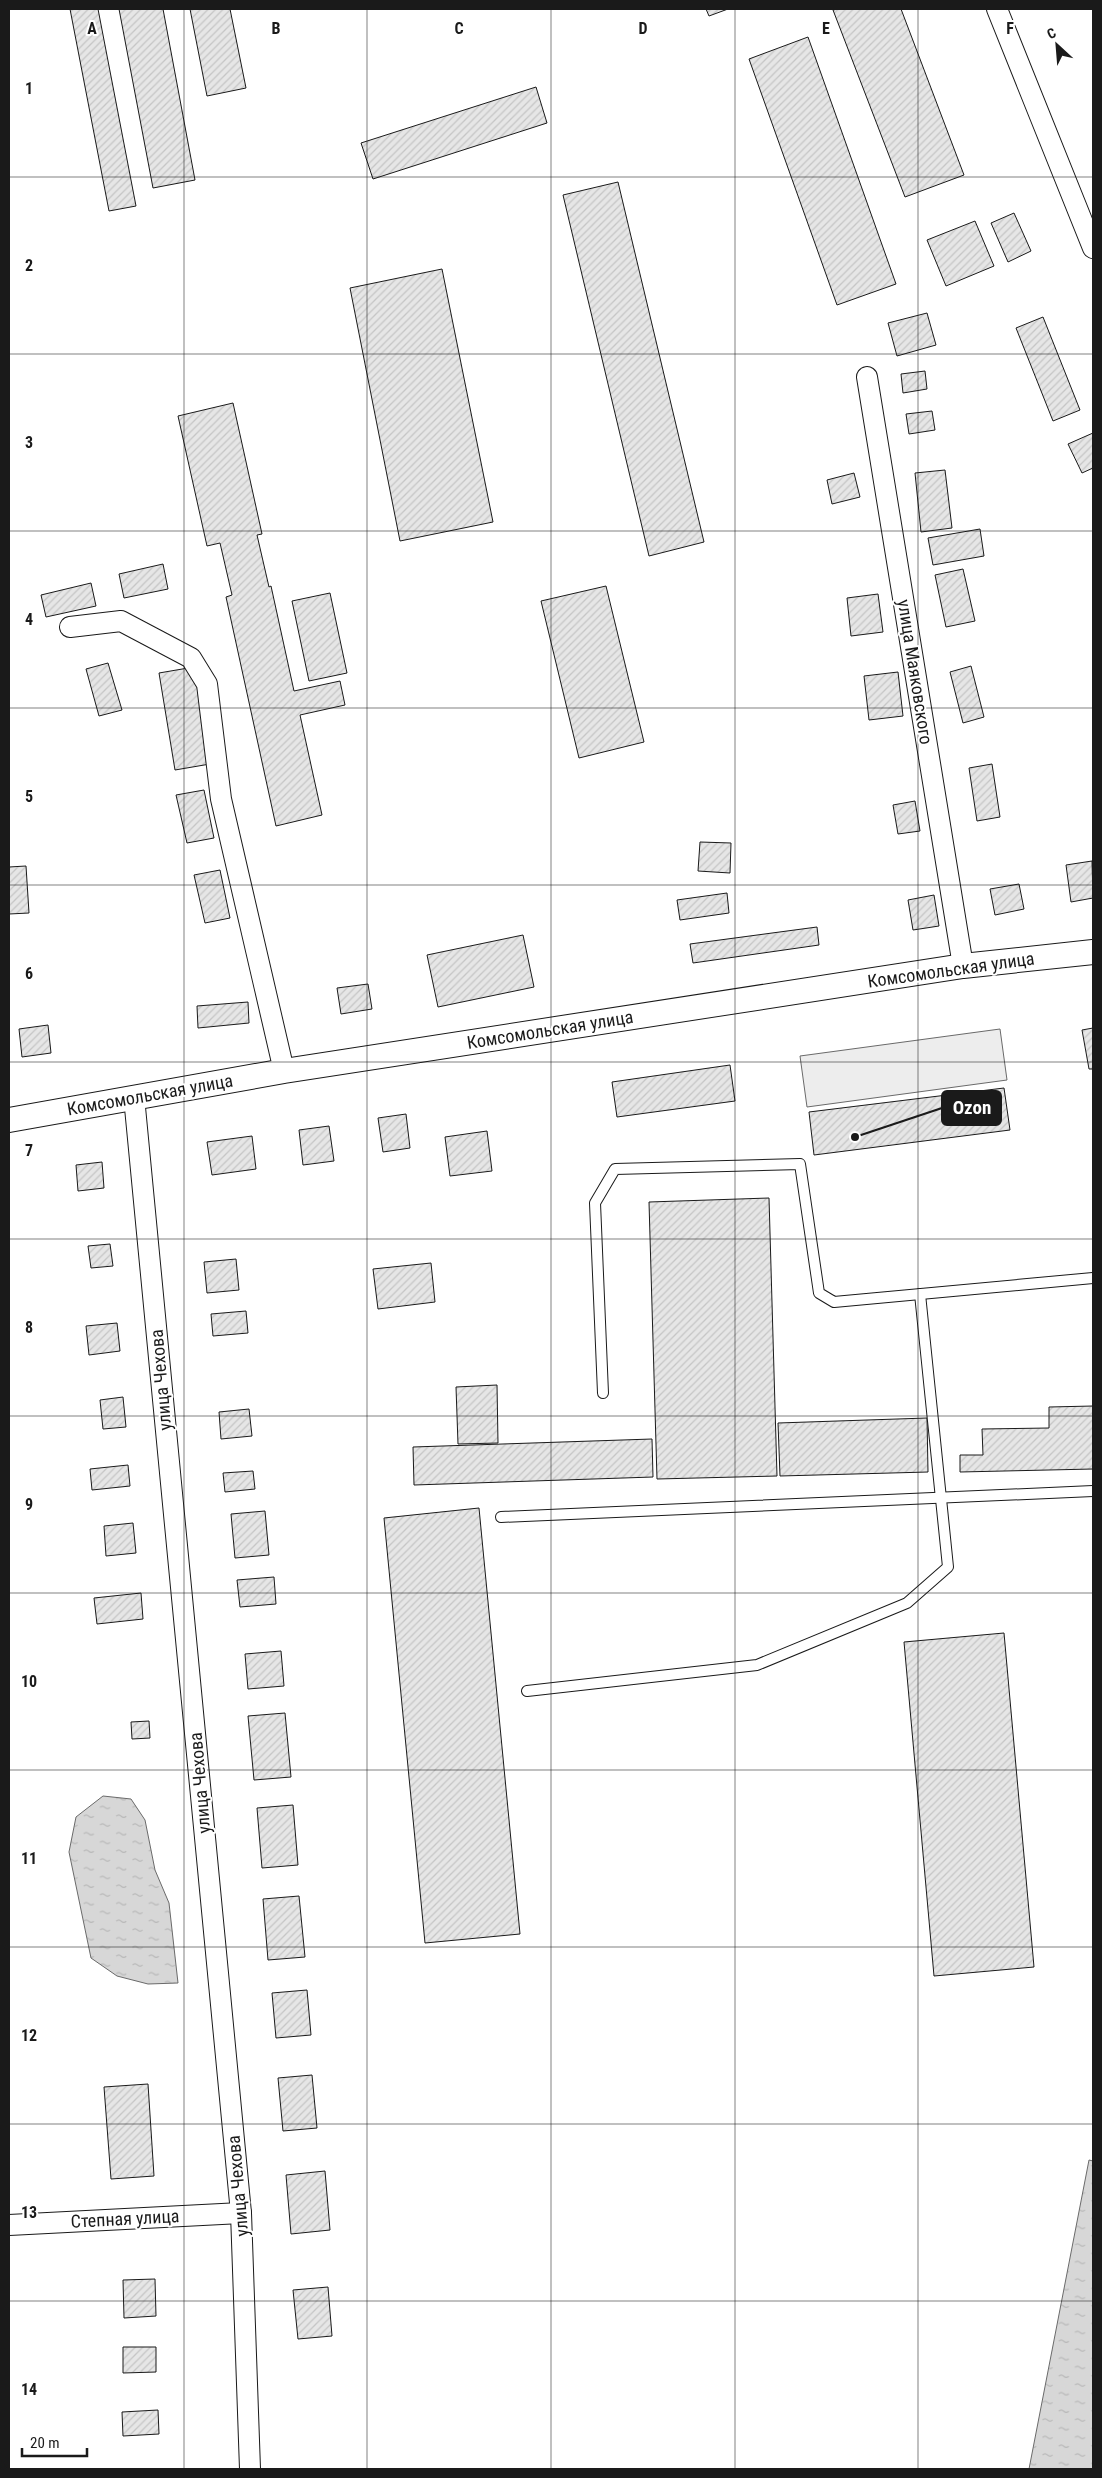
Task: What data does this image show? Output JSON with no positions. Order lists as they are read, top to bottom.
{
  "streets": {
    "street": [
      "улица Маяковского",
      "Комсомольская улица",
      "улица Чехова",
      "Степная улица"
    ]
  },
  "crossings": [
    ["улица Маяковского", "Комсомольская улица"],
    ["Комсомольская улица", "улица Чехова"],
    ["улица Чехова", "Степная улица"]
  ],
  "places": ["Ozon"],
  "scale_bar": "20 m",
  "north": "top left",
  "grid": {
    "columns": [
      "A",
      "B",
      "C",
      "D",
      "E",
      "F"
    ],
    "rows": [
      "1",
      "2",
      "3",
      "4",
      "5",
      "6",
      "7",
      "8",
      "9",
      "10",
      "11",
      "12",
      "13",
      "14"
    ]
  }
}
